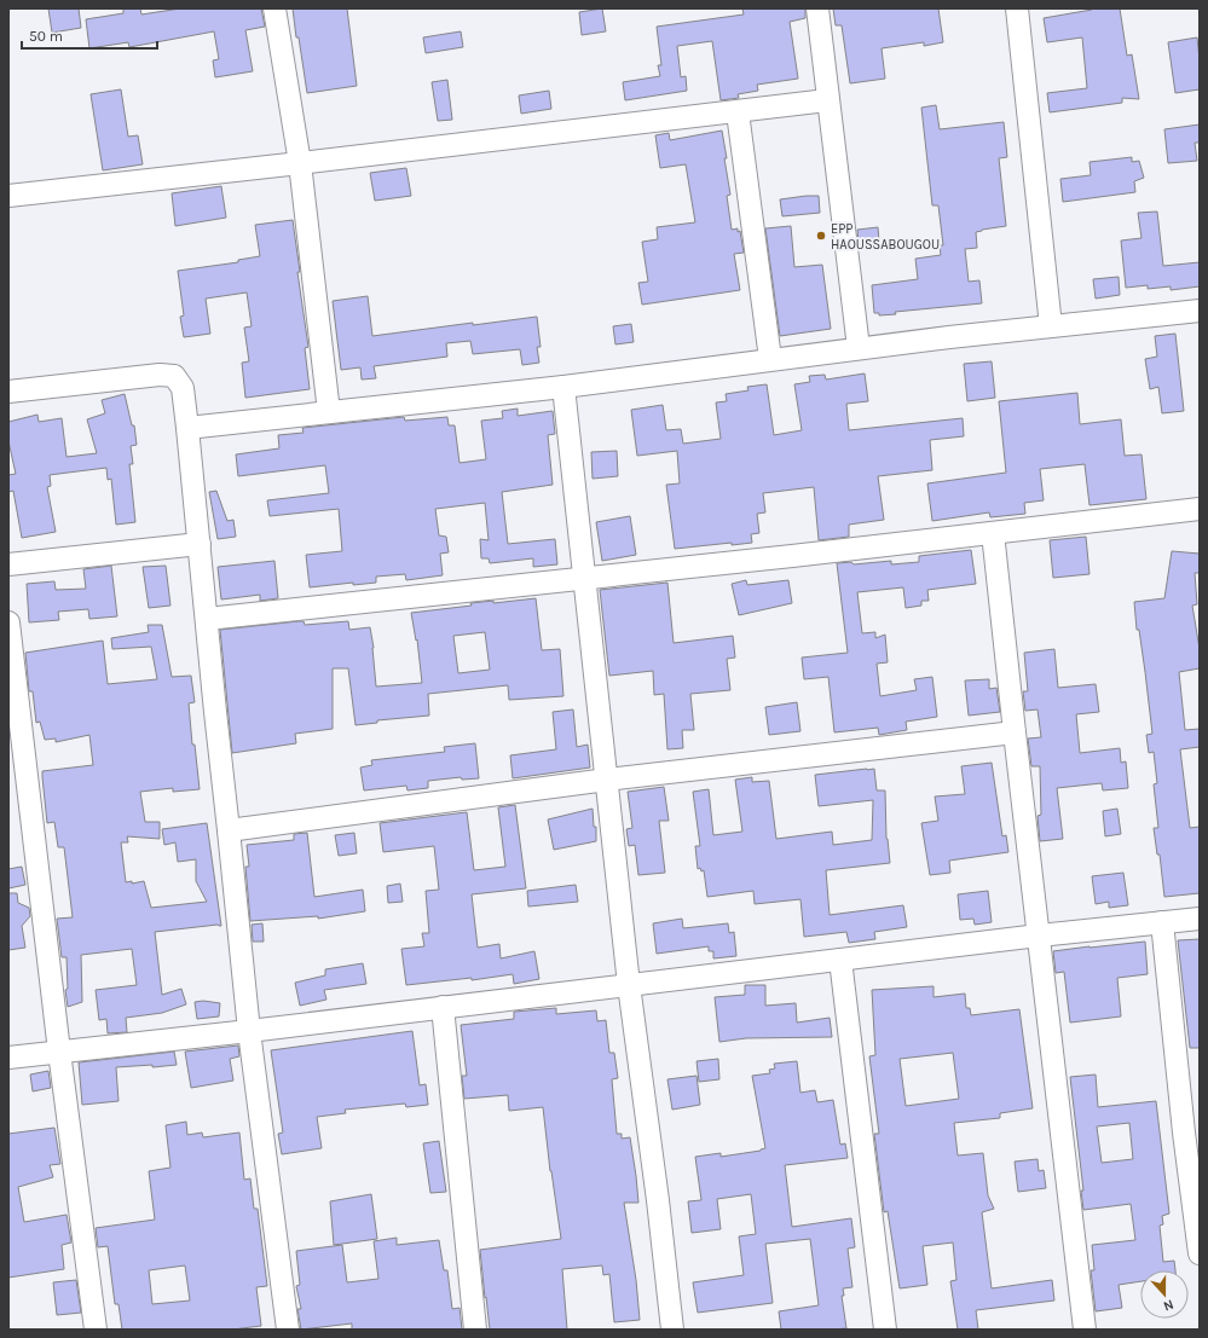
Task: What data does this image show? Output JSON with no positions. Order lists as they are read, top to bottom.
{
  "places": ["EPP HAOUSSABOUGOU"],
  "scale_bar": "50 m",
  "north": "bottom"
}
